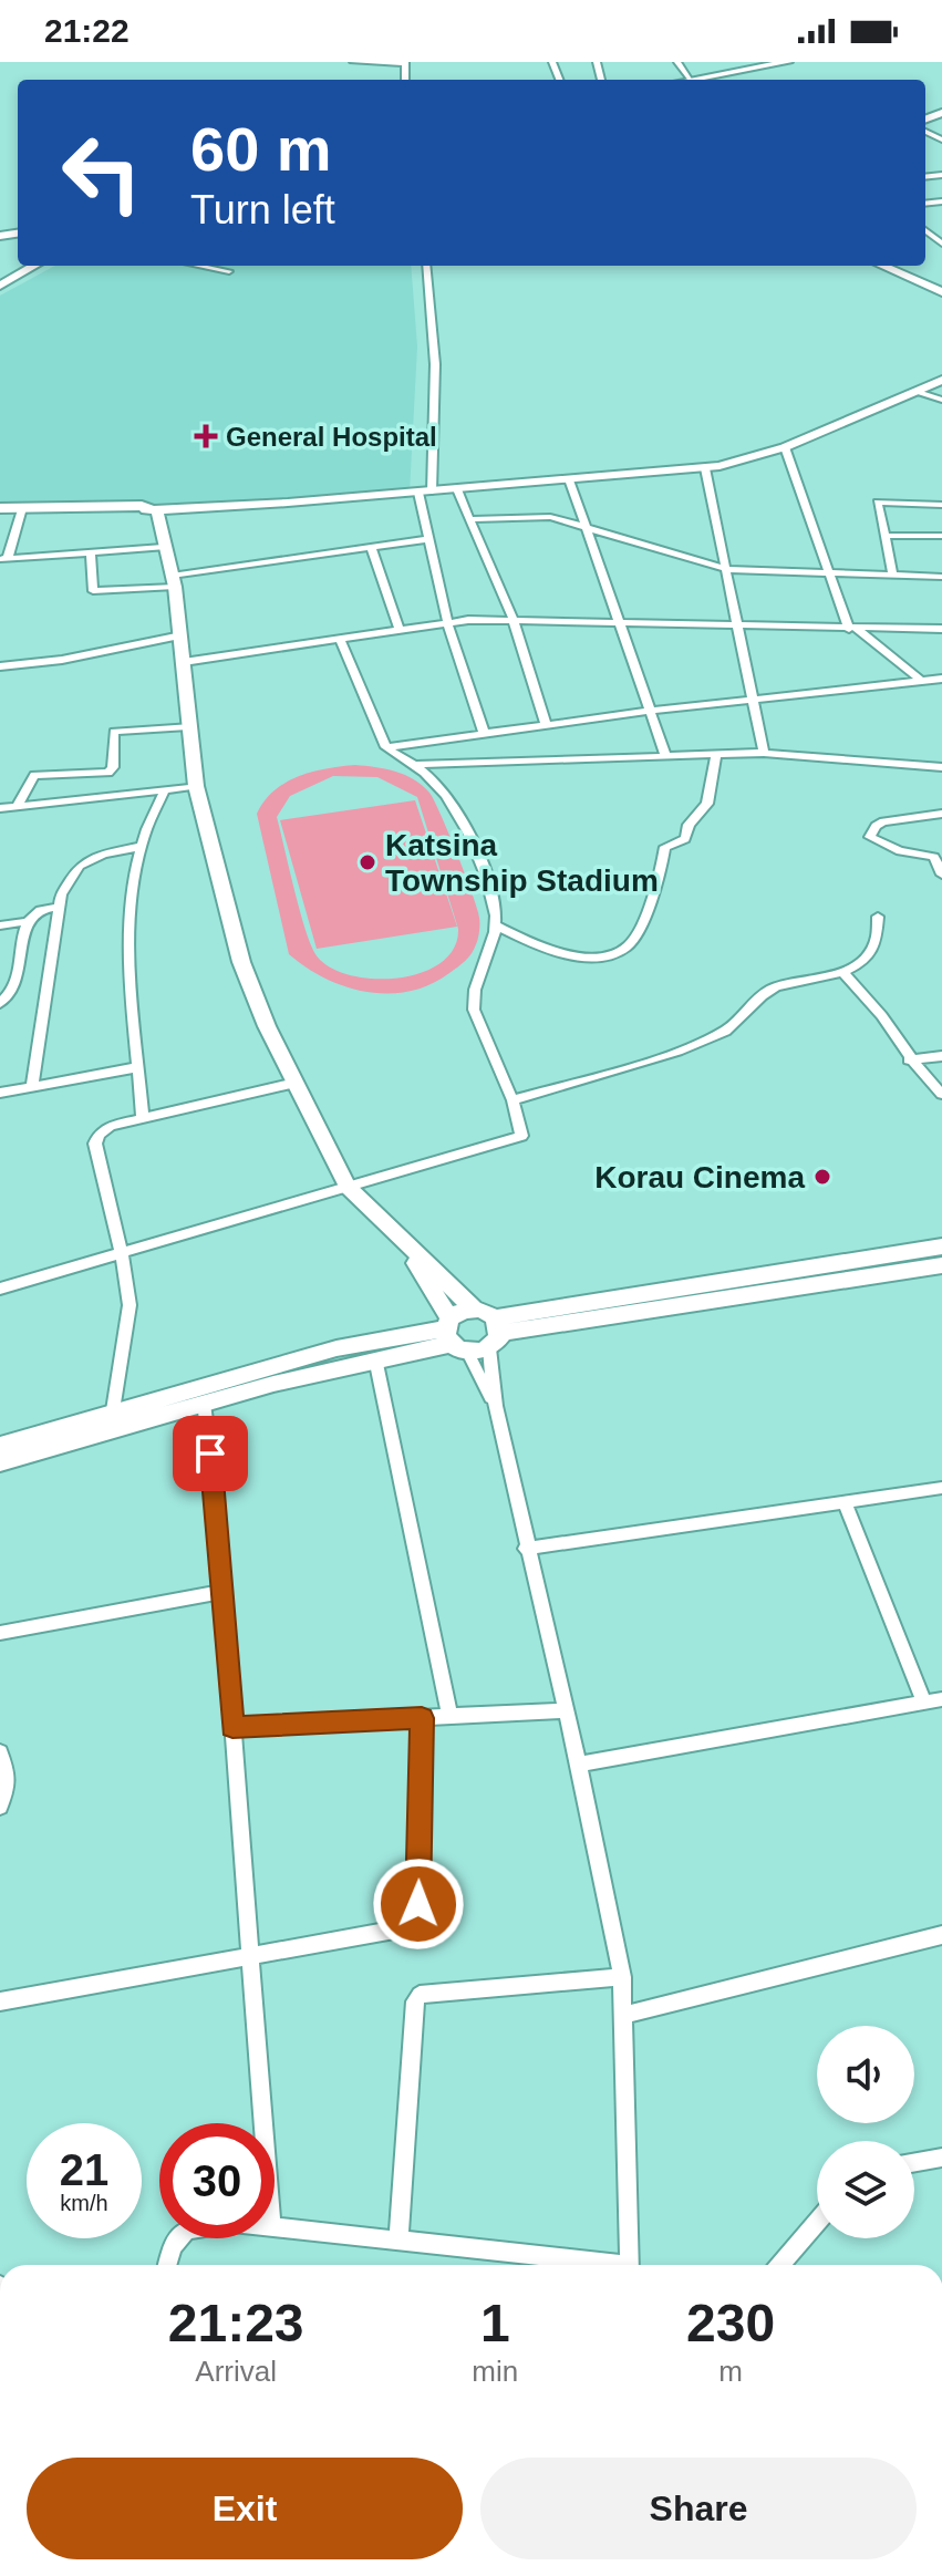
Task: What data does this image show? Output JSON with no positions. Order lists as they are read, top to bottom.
{
  "places": {
    "health": ["General Hospital"],
    "other": ["Katsina Township Stadium", "Korau Cinema"]
  },
  "page": {
    "status": "21:22",
    "turn": ["60 m", "Turn left"],
    "speed": "21 km/h",
    "limit": "30",
    "eta": [
      "21:23",
      "Arrival",
      "1",
      "min",
      "230",
      "m"
    ],
    "buttons": ["Exit", "Share"]
  }
}
